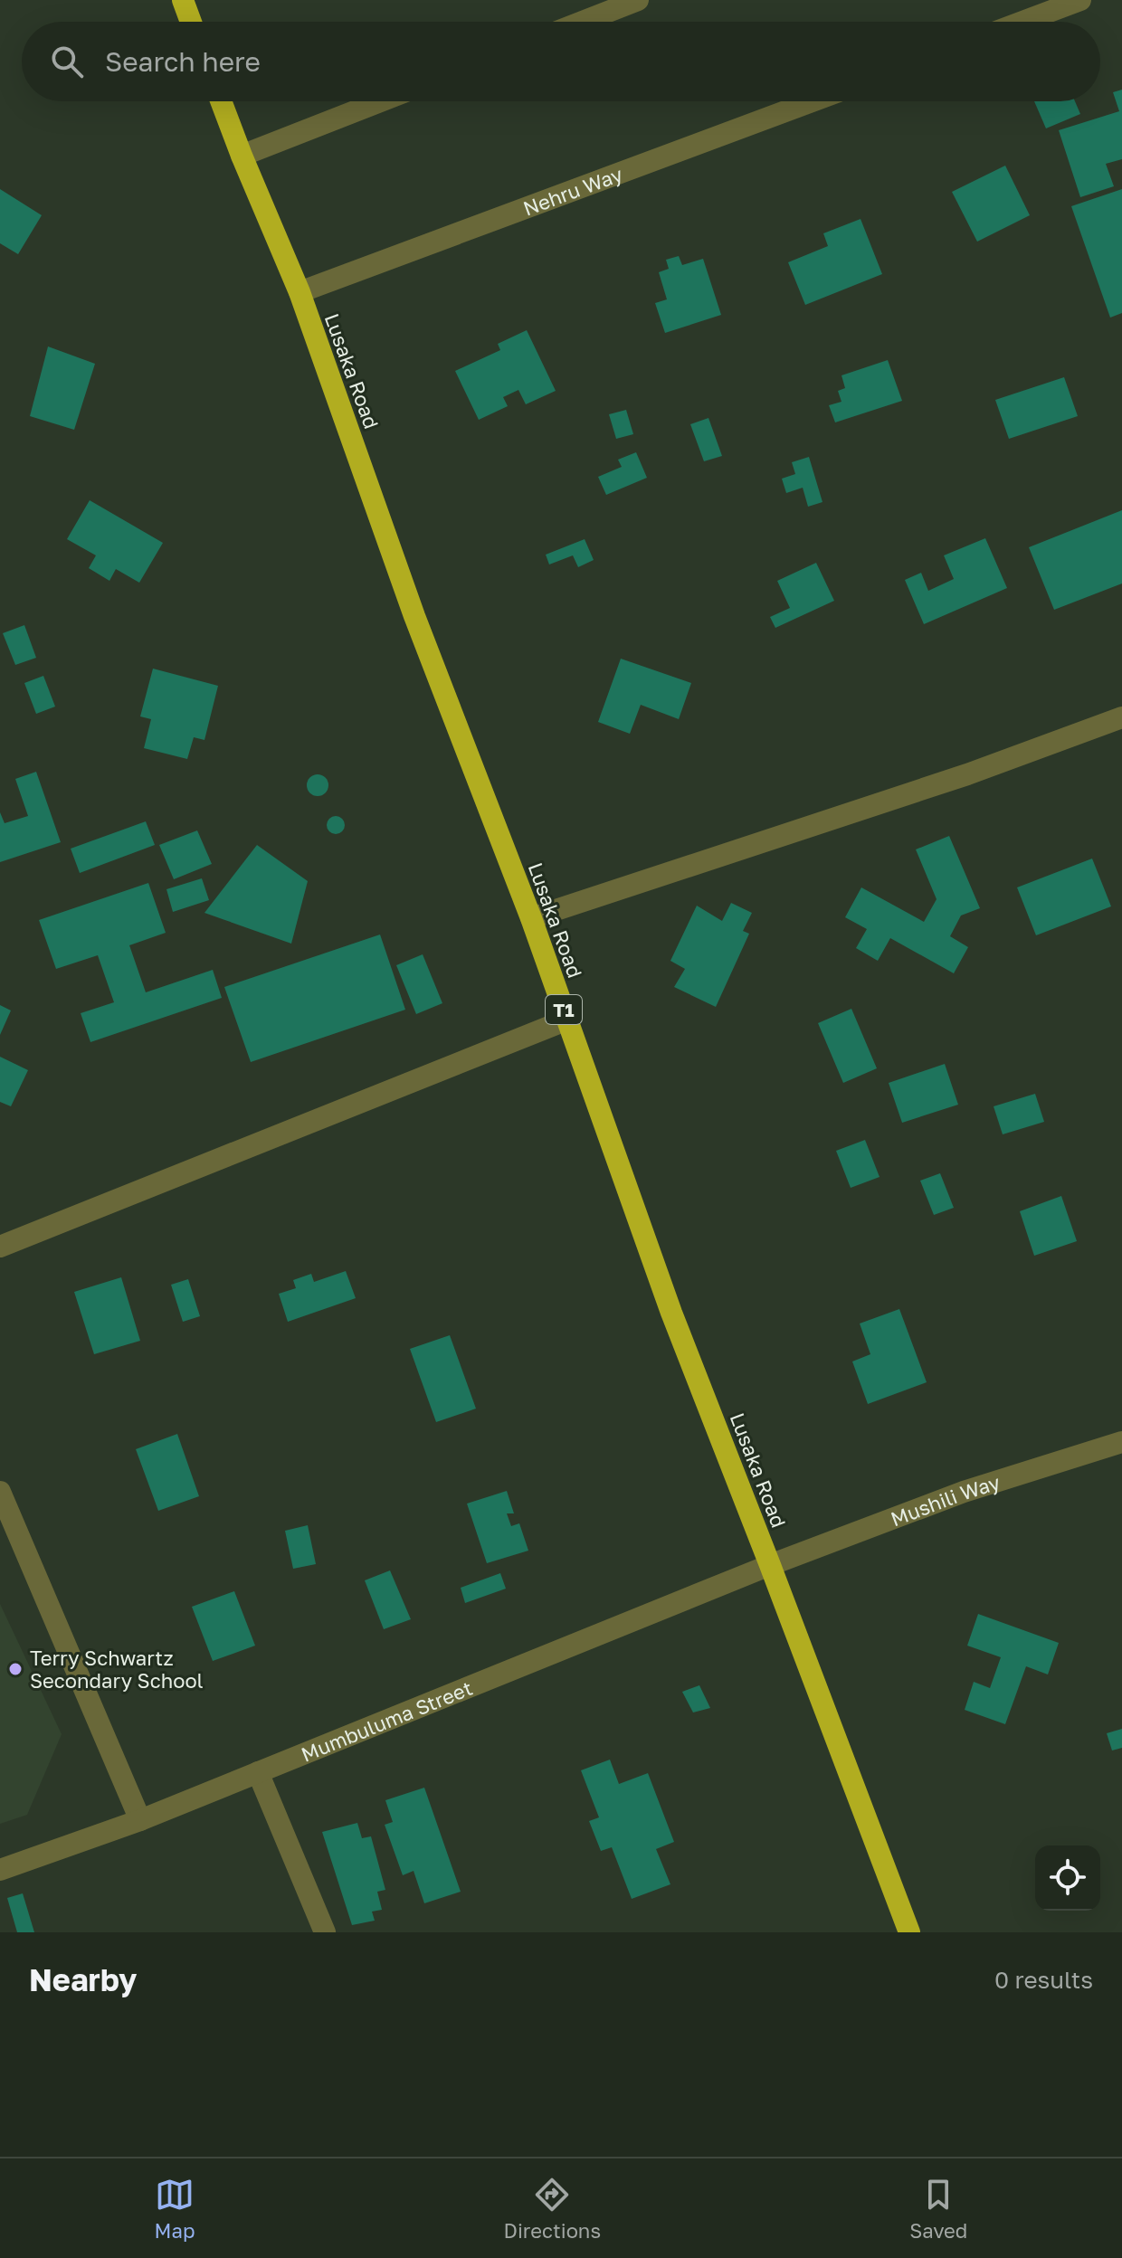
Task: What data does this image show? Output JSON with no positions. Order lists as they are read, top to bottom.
{
  "streets": {
    "highway": ["Lusaka Road", "T1"],
    "street": ["Nehru Way", "Mushili Way", "Mumbuluma Street"]
  },
  "crossings": [
    ["Nehru Way", "Lusaka Road"],
    ["Lusaka Road", "Mushili Way"],
    ["Lusaka Road", "Mumbuluma Street"],
    ["Mushili Way", "Mumbuluma Street"]
  ],
  "places": ["Terry Schwartz Secondary School"],
  "page": {
    "search": "Search here",
    "heading": ["Nearby", "0 results"],
    "nav": ["Map", "Directions", "Saved"]
  }
}
